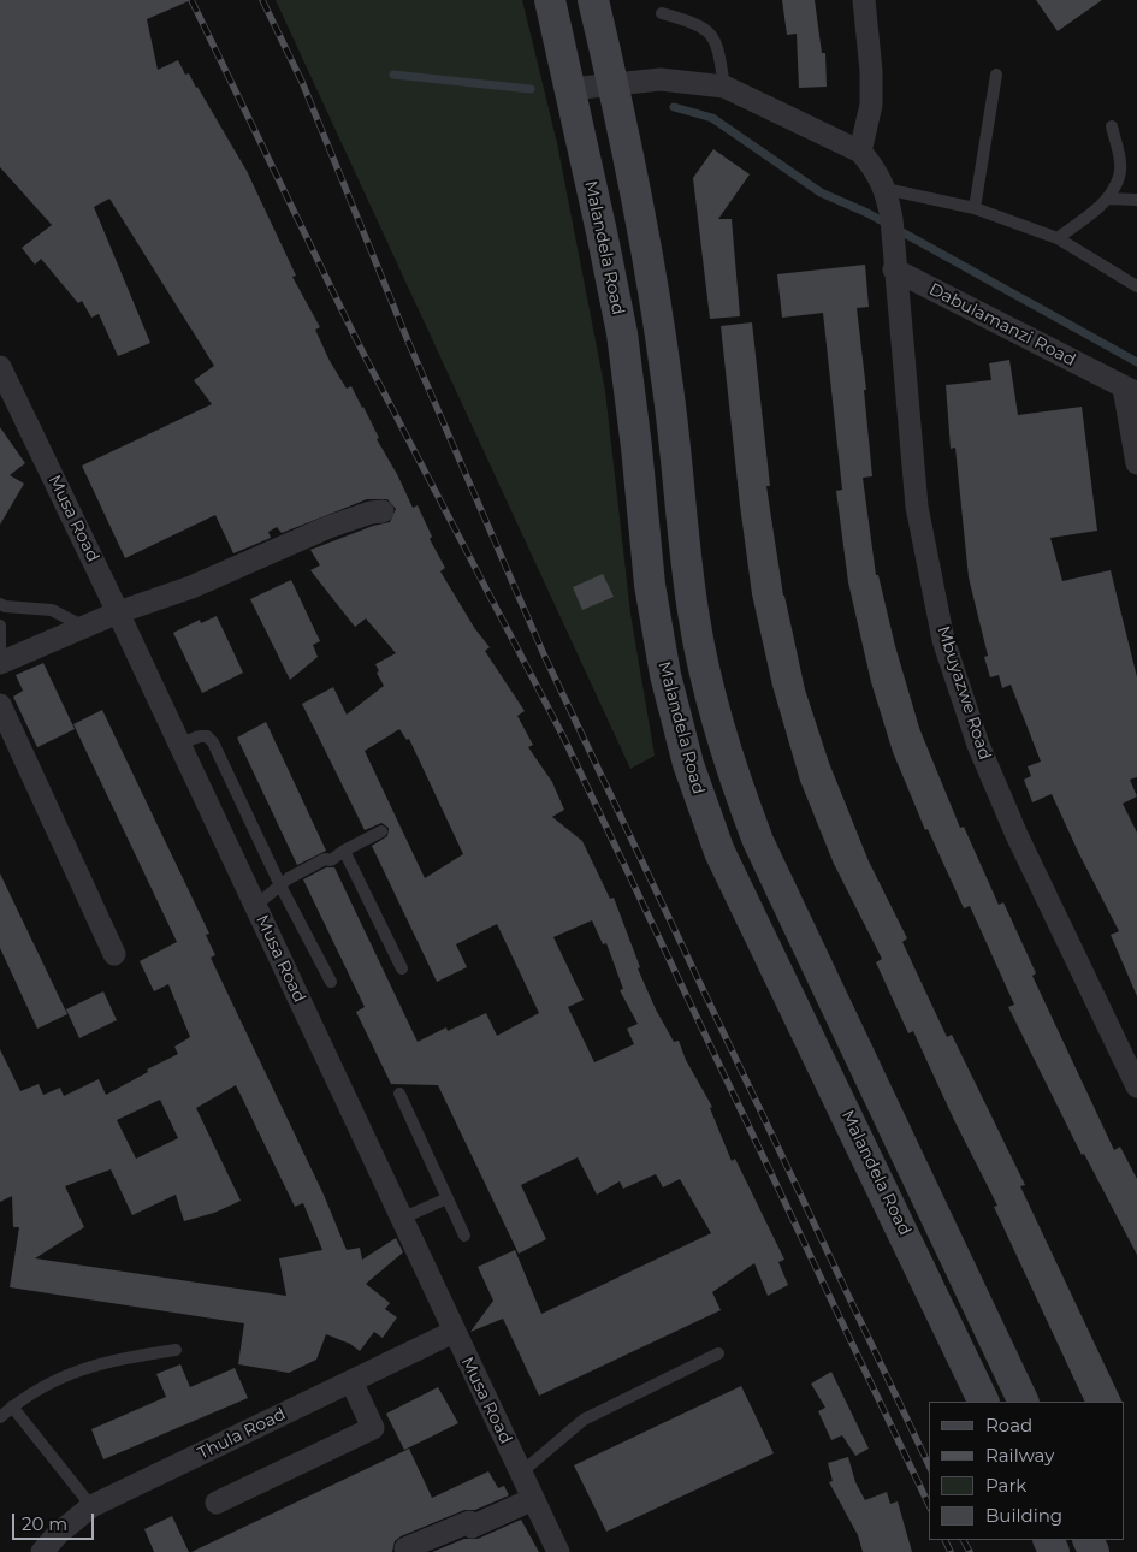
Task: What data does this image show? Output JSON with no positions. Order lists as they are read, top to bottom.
{
  "streets": {
    "main road": ["Malandela Road"],
    "street": [
      "Dabulamanzi Road",
      "Musa Road",
      "Mbuyazwe Road",
      "Thula Road"
    ]
  },
  "crossings": [
    ["Dabulamanzi Road", "Mbuyazwe Road"],
    ["Musa Road", "Thula Road"]
  ],
  "legend": [
    "Road",
    "Railway",
    "Park",
    "Building"
  ],
  "scale_bar": "20 m"
}
